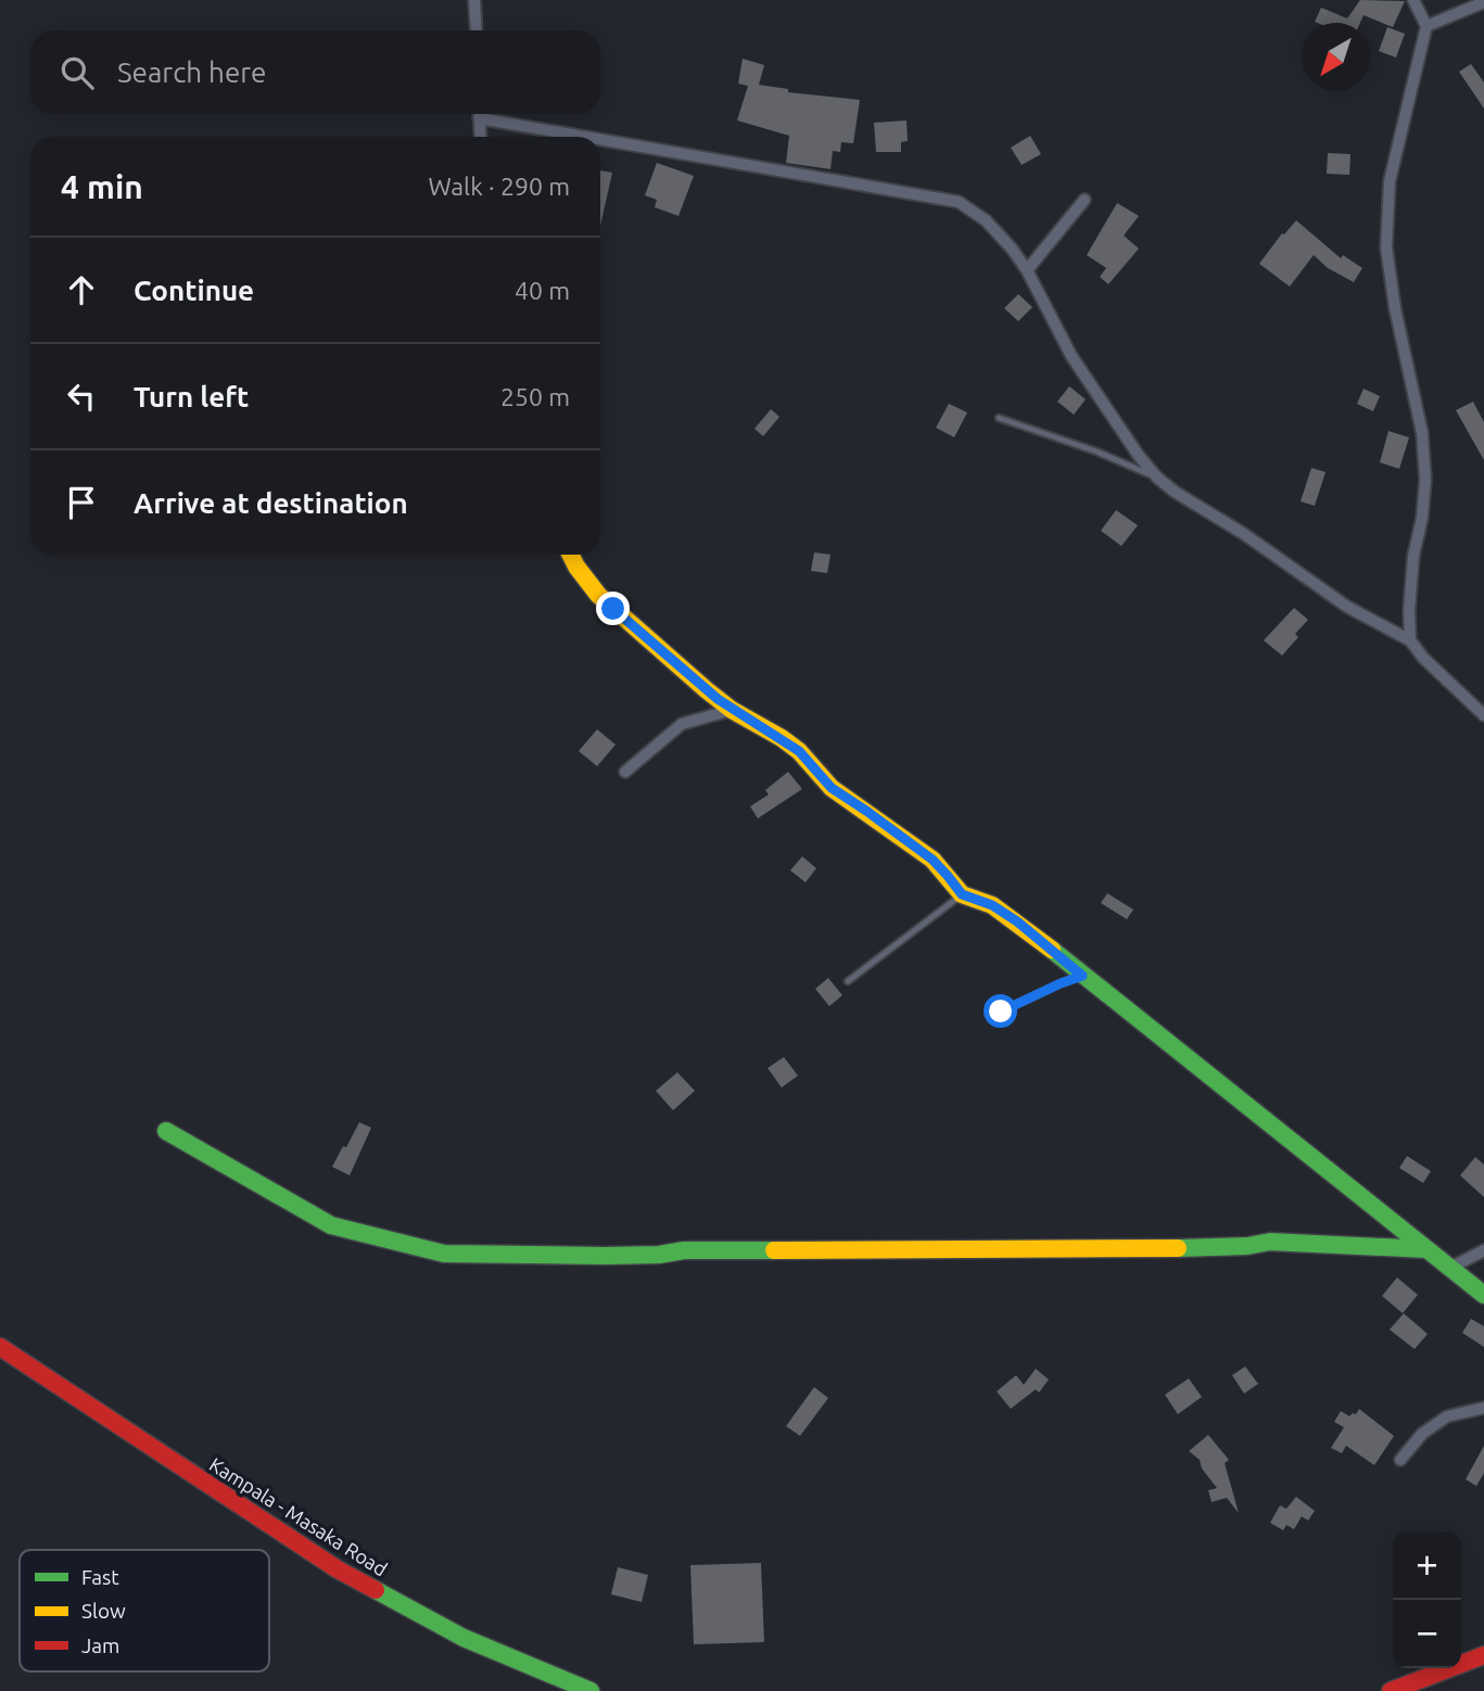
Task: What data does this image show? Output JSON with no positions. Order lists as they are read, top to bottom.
{
  "streets": {
    "street": ["Kampala - Masaka Road"]
  },
  "legend": ["Fast", "Slow", "Jam"],
  "north": "bottom left",
  "page": {
    "search": "Search here",
    "heading": ["4 min", "Walk · 290 m"],
    "list": [
      ["Continue", "40 m"],
      ["Turn left", "250 m"],
      "Arrive at destination"
    ],
    "map_buttons": ["+", "−"]
  }
}
